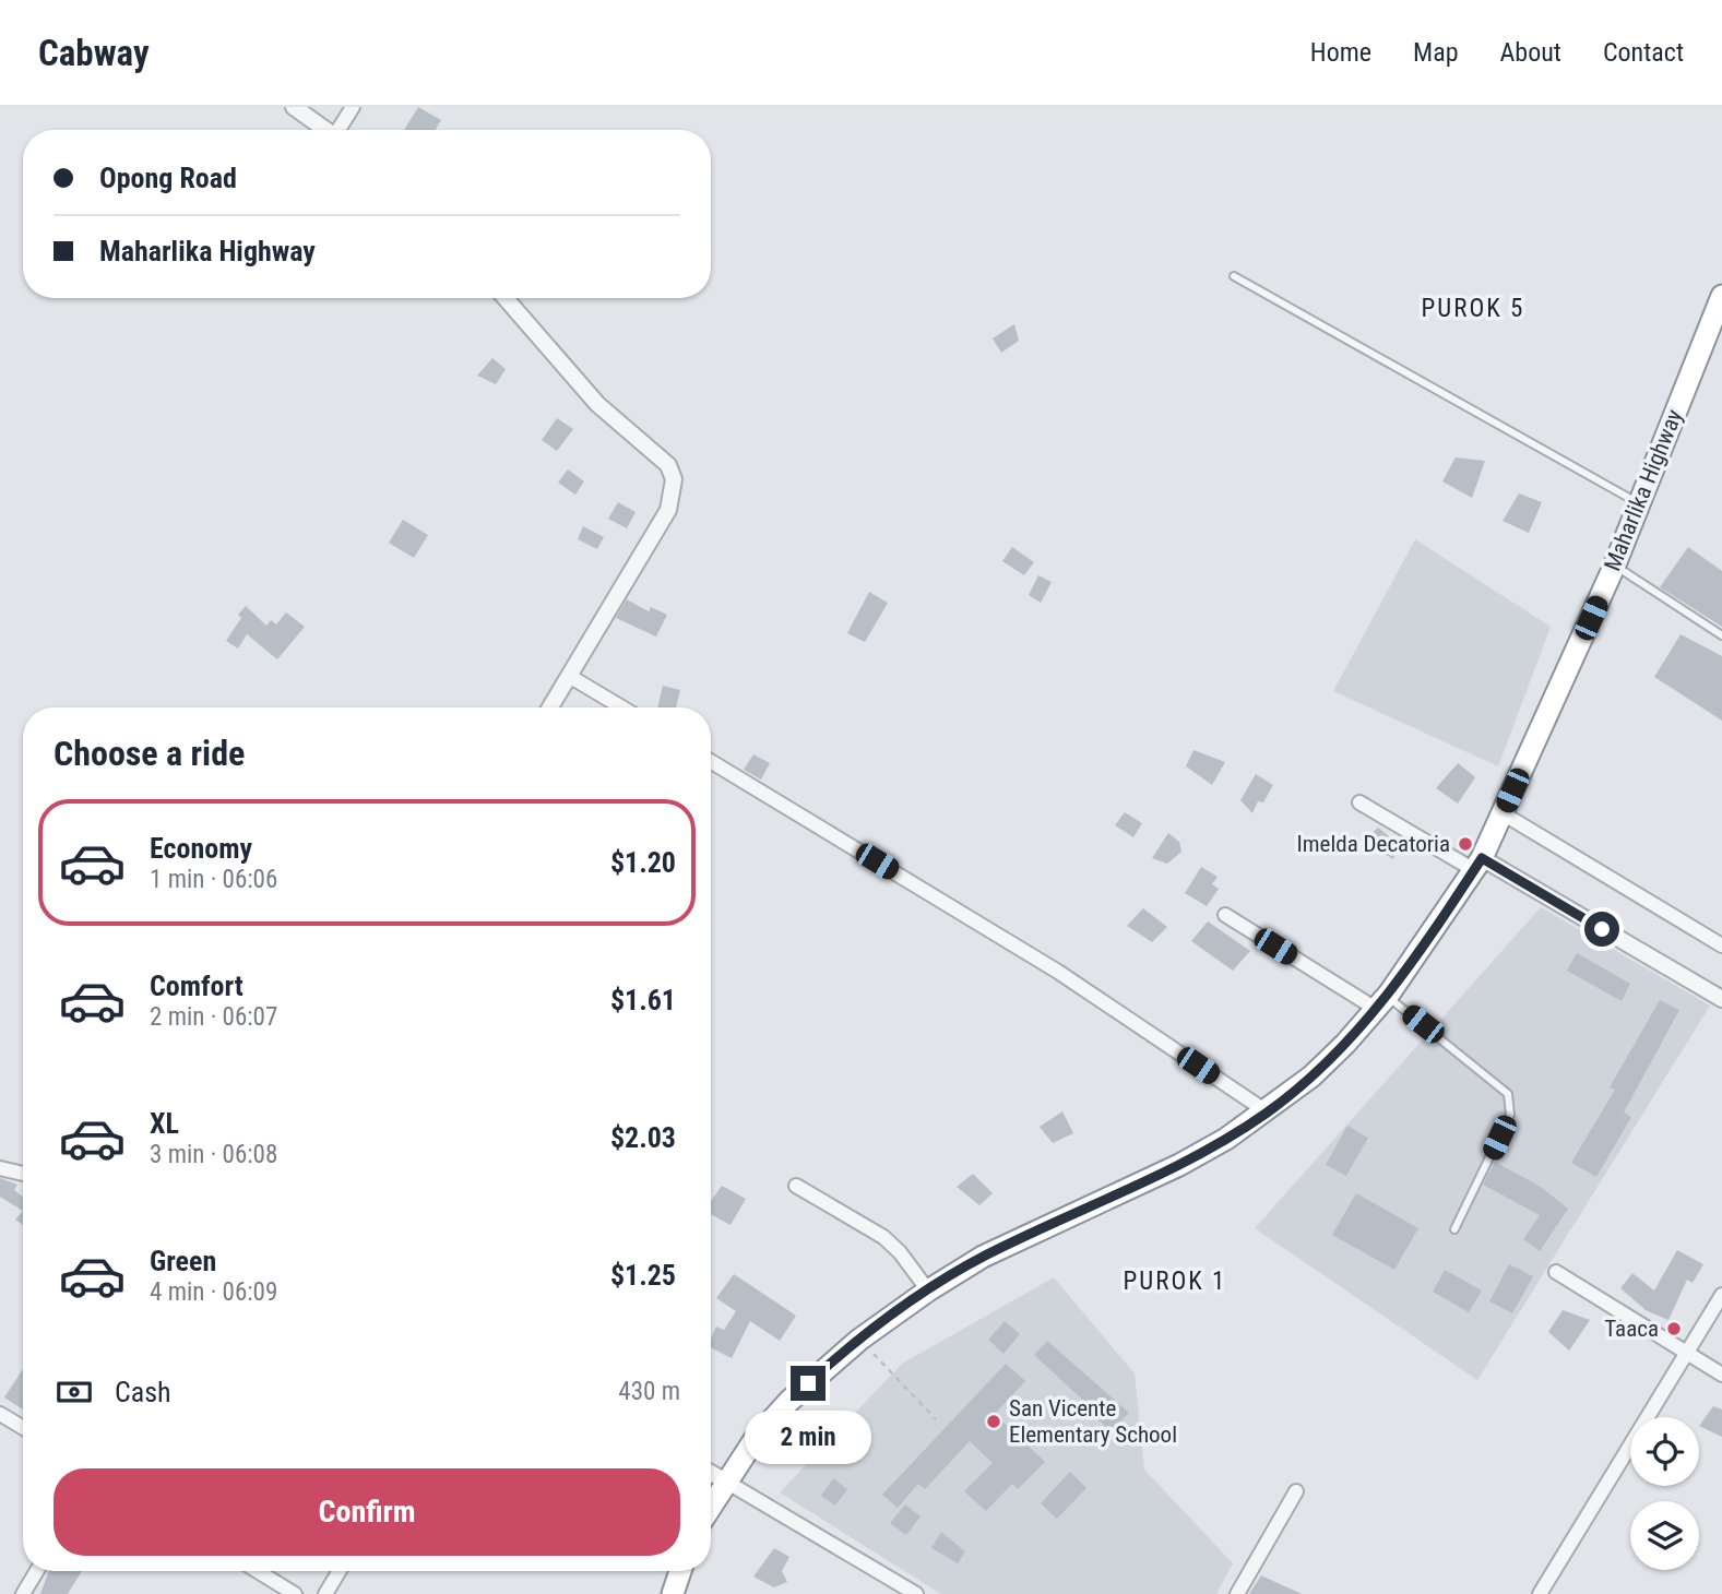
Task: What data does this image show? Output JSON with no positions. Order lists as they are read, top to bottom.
{
  "streets": {
    "highway": ["Maharlika Highway"]
  },
  "districts": ["PUROK 5", "PUROK 1"],
  "places": ["Imelda Decatoria", "Taaca", "San Vicente Elementary School"],
  "page": {
    "header": "Cabway",
    "nav": [
      "Home",
      "Map",
      "About",
      "Contact"
    ],
    "banner": ["Opong Road", "Maharlika Highway"],
    "heading": "Choose a ride",
    "list": [
      {
        "name": "Economy",
        "note": "1 min · 06:06",
        "value": "$1.20"
      },
      {
        "name": "Comfort",
        "note": "2 min · 06:07",
        "value": "$1.61"
      },
      {
        "name": "XL",
        "note": "3 min · 06:08",
        "value": "$2.03"
      },
      {
        "name": "Green",
        "note": "4 min · 06:09",
        "value": "$1.25"
      }
    ],
    "pay": ["Cash", "430 m"],
    "bubble": "2 min",
    "buttons": "Confirm"
  }
}
